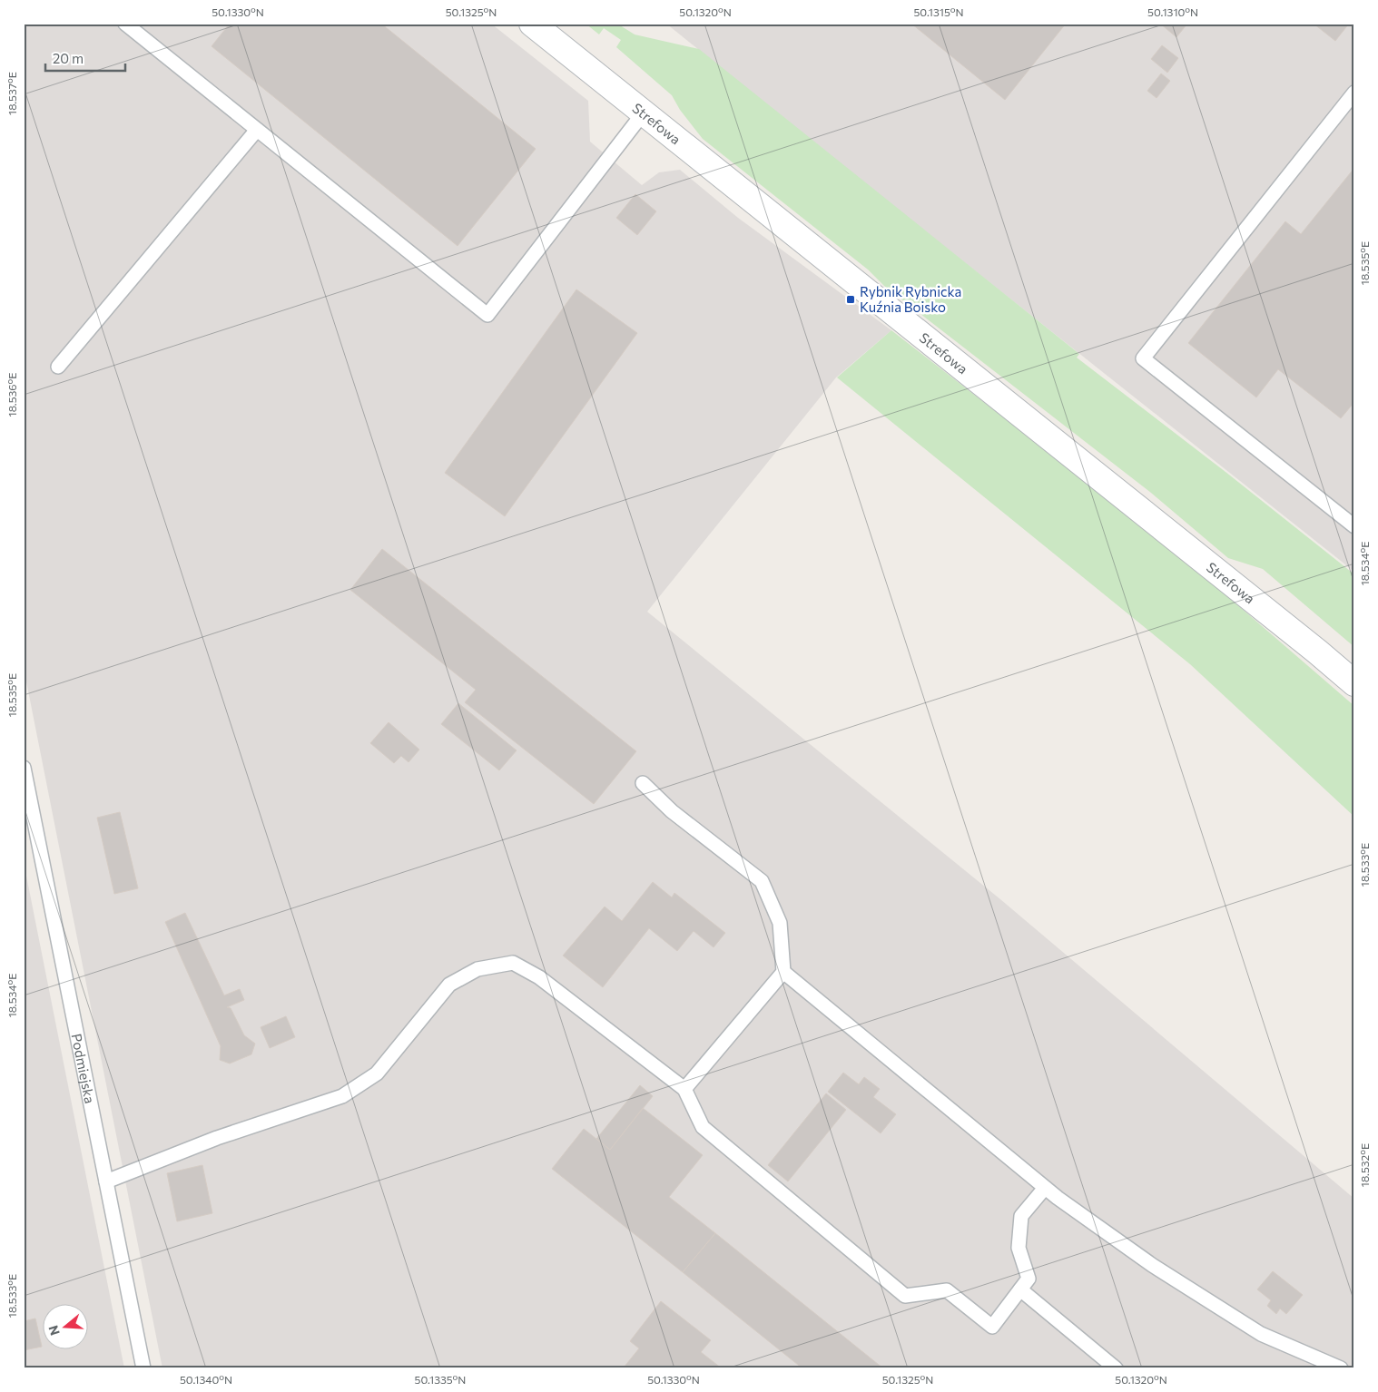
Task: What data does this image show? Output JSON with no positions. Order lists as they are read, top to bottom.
{
  "streets": {
    "street": ["Strefowa"],
    "lane": ["Podmiejska"]
  },
  "places": {
    "transit": ["Rybnik Rybnicka Kuźnia Boisko"]
  },
  "scale_bar": "20 m",
  "north": "left",
  "coordinates": [
    "50.1330°N",
    "50.1325°N",
    "50.1320°N",
    "50.1315°N",
    "50.1310°N",
    "18.537°E",
    "18.535°E",
    "18.536°E",
    "18.534°E",
    "18.533°E",
    "18.532°E",
    "50.1340°N",
    "50.1335°N"
  ]
}
